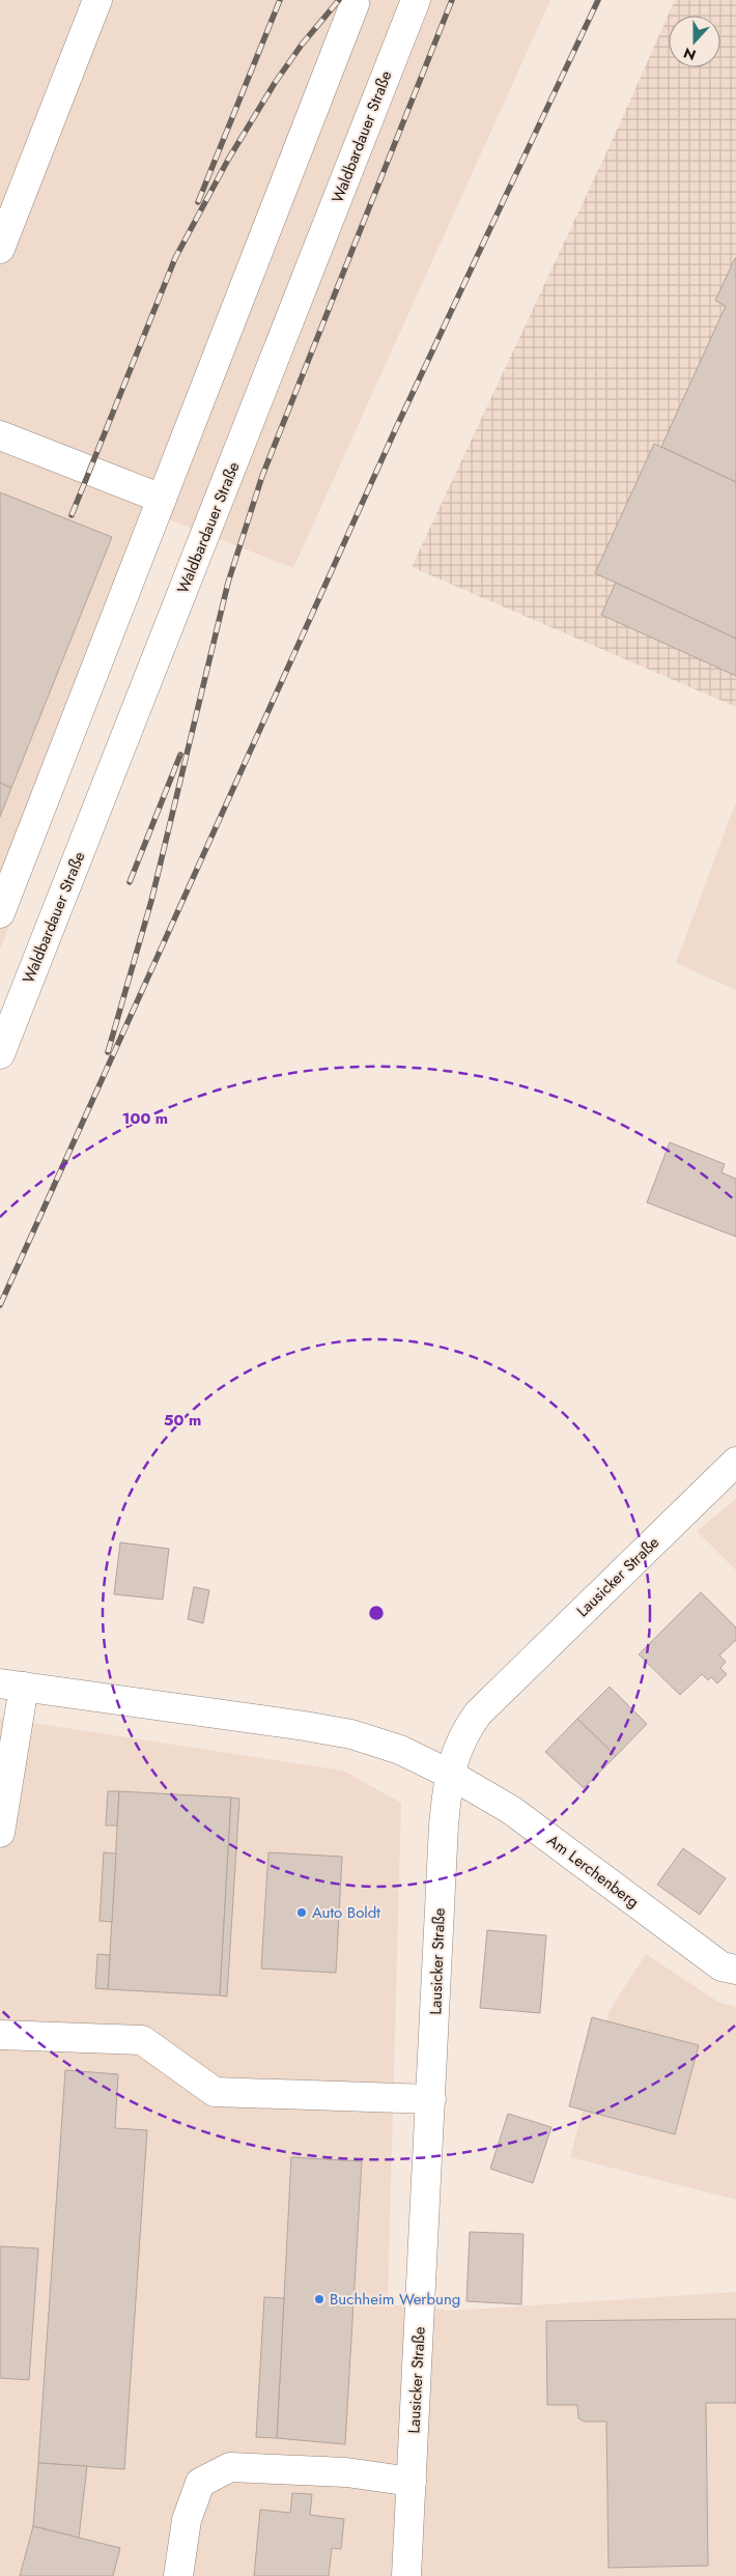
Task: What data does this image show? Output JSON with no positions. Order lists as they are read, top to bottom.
{
  "streets": {
    "street": ["Waldbardauer Straße", "Lausicker Straße", "Am Lerchenberg"]
  },
  "crossings": [
    ["Lausicker Straße", "Am Lerchenberg"]
  ],
  "places": ["Auto Boldt", "Buchheim Werbung"],
  "north": "bottom",
  "rings": ["100 m", "50 m"]
}
